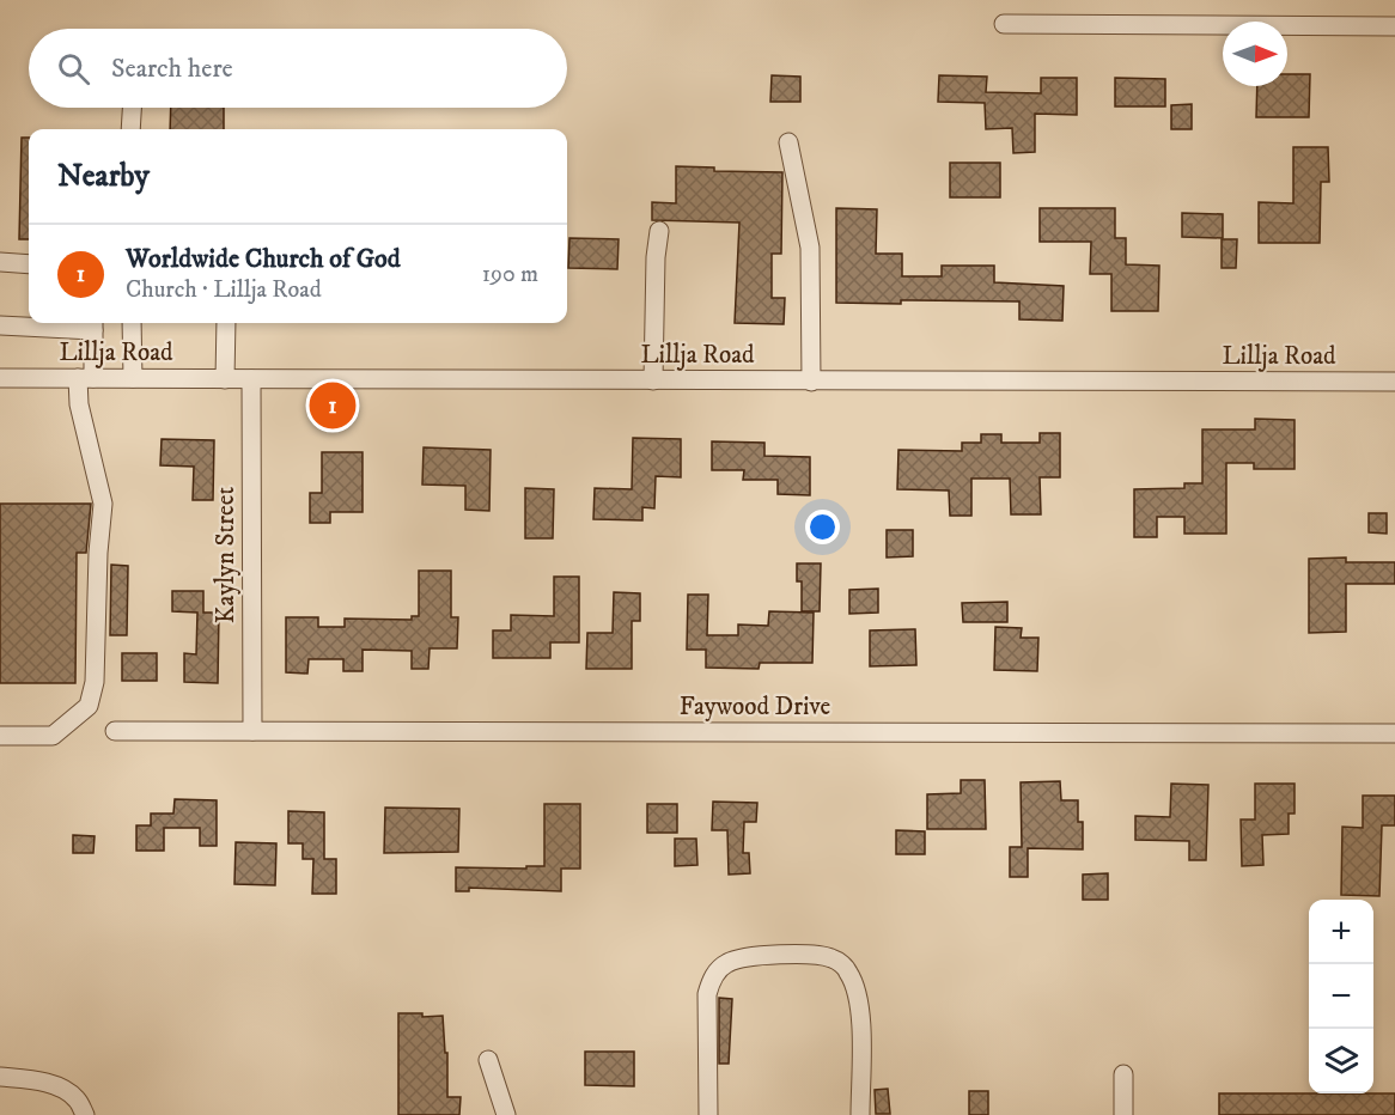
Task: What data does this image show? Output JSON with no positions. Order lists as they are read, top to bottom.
{
  "streets": {
    "street": ["Lillja Road", "Kaylyn Street", "Faywood Drive"]
  },
  "crossings": [
    ["Lillja Road", "Kaylyn Street"],
    ["Kaylyn Street", "Faywood Drive"]
  ],
  "north": "right",
  "page": {
    "search": "Search here",
    "heading": "Nearby",
    "list": [
      {
        "mark": "1",
        "name": "Worldwide Church of God",
        "note": "Church · Lillja Road",
        "value": "190 m"
      }
    ],
    "pins": "1",
    "map_buttons": ["+", "−"]
  }
}
